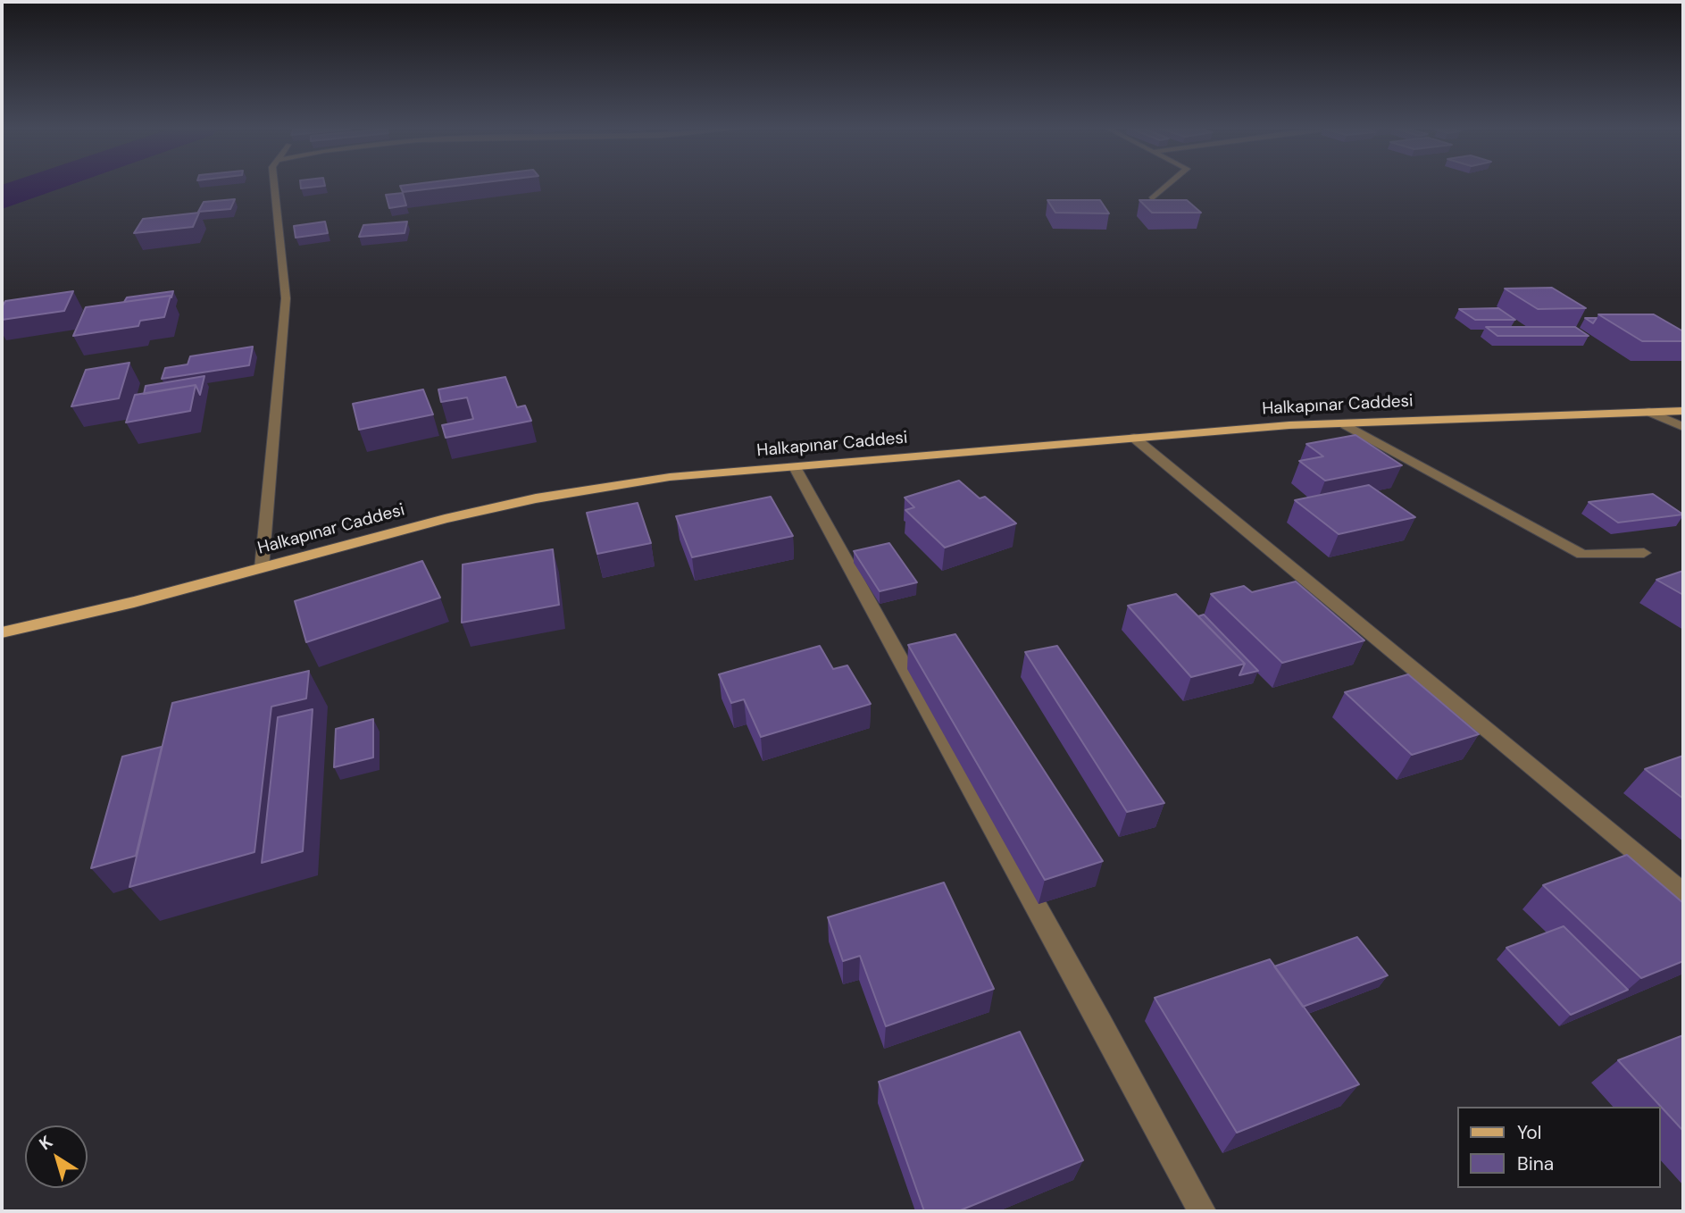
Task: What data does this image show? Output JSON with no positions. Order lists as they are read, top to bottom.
{
  "streets": {
    "main road": ["Halkapınar Caddesi"]
  },
  "legend": ["Yol", "Bina"],
  "north": "top left"
}
